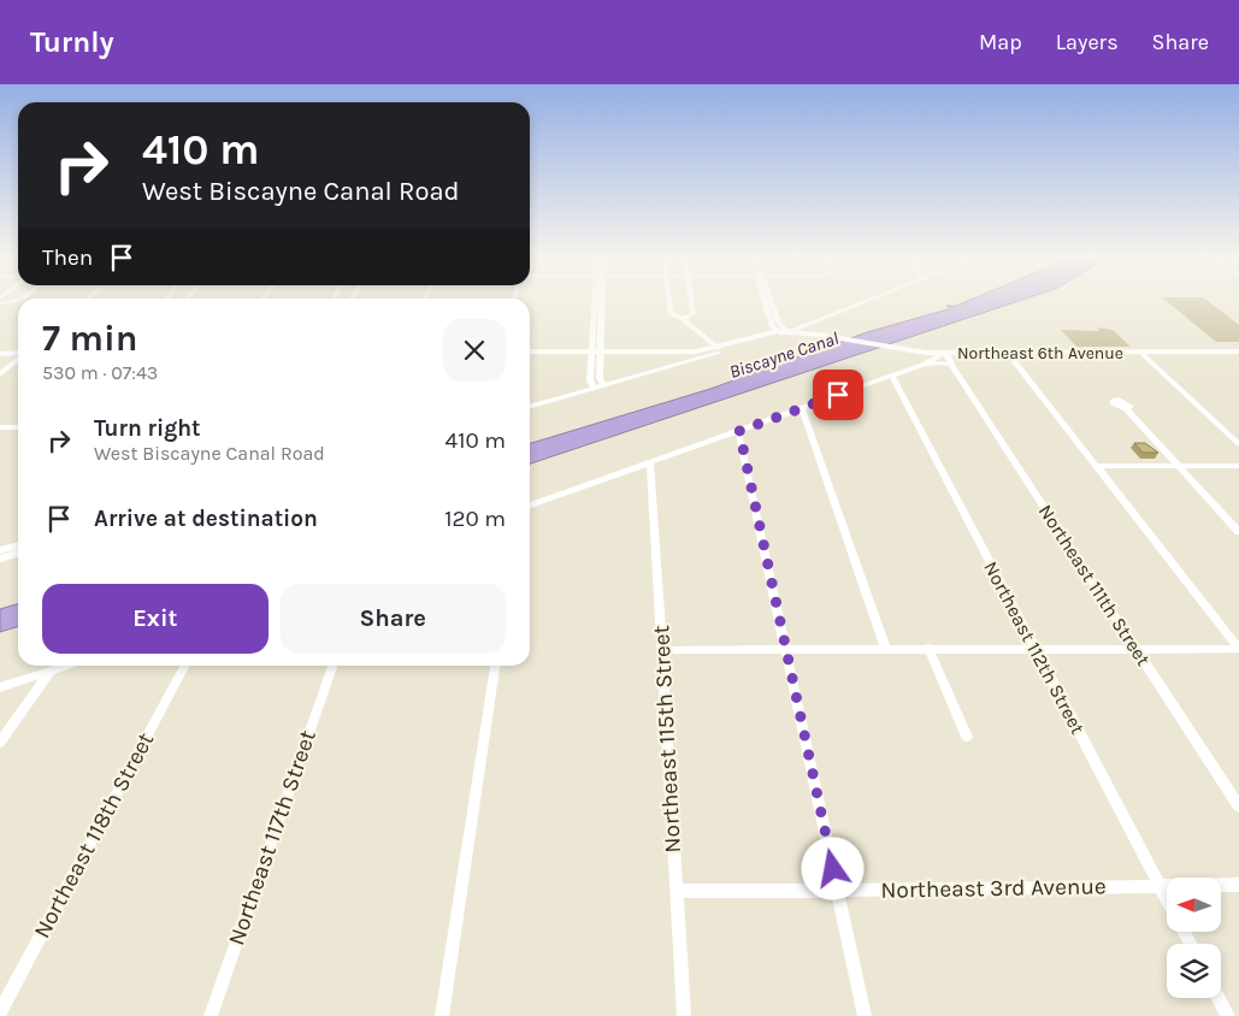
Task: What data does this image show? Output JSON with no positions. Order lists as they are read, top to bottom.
{
  "streets": {
    "main road": ["Northeast 6th Avenue"],
    "street": [
      "Northeast 111th Street",
      "Northeast 112th Street",
      "Northeast 115th Street",
      "Northeast 118th Street",
      "Northeast 117th Street",
      "Northeast 3rd Avenue"
    ]
  },
  "crossings": [
    ["Northeast 6th Avenue", "Northeast 111th Street"],
    ["Northeast 112th Street", "Northeast 3rd Avenue"],
    ["Northeast 115th Street", "Northeast 3rd Avenue"]
  ],
  "water": ["Biscayne Canal"],
  "north": "left",
  "page": {
    "header": "Turnly",
    "nav": ["Map", "Layers", "Share"],
    "turn": ["410 m", "West Biscayne Canal Road"],
    "then": "Then",
    "heading": ["7 min", "530 m · 07:43"],
    "list": [
      {
        "name": "Turn right",
        "note": "West Biscayne Canal Road",
        "value": "410 m"
      },
      {
        "name": "Arrive at destination",
        "value": "120 m"
      }
    ],
    "buttons": ["Exit", "Share"]
  }
}
